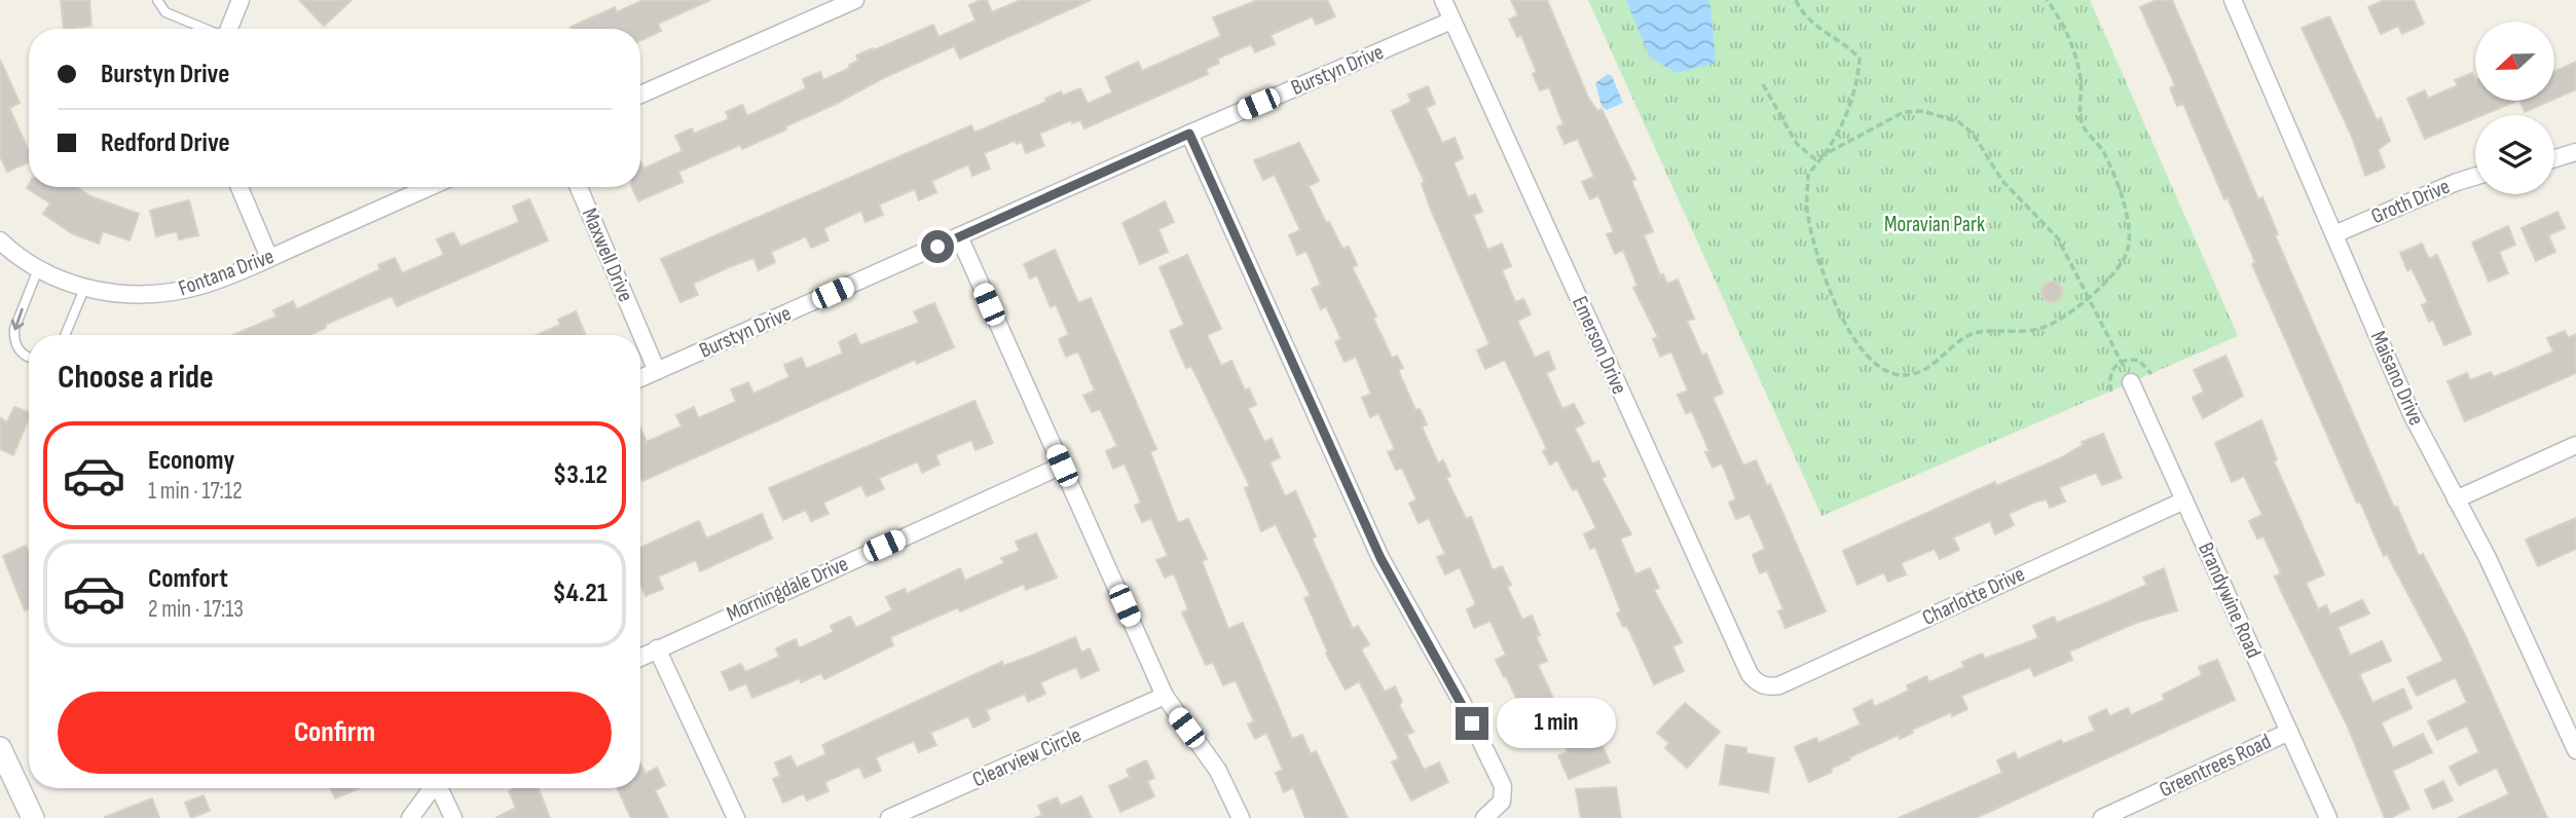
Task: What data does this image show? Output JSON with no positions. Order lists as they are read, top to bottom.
{
  "streets": {
    "street": [
      "Burstyn Drive",
      "Groth Drive",
      "Maxwell Drive",
      "Fontana Drive",
      "Emerson Drive",
      "Maisano Drive",
      "Morningdale Drive",
      "Charlotte Drive",
      "Brandywine Road",
      "Clearview Circle",
      "Greentrees Road"
    ]
  },
  "crossings": [
    ["Burstyn Drive", "Maxwell Drive"],
    ["Burstyn Drive", "Emerson Drive"],
    ["Groth Drive", "Maisano Drive"],
    ["Emerson Drive", "Charlotte Drive"],
    ["Charlotte Drive", "Brandywine Road"],
    ["Brandywine Road", "Greentrees Road"]
  ],
  "parks": ["Moravian Park"],
  "north": "left",
  "page": {
    "banner": ["Burstyn Drive", "Redford Drive"],
    "heading": "Choose a ride",
    "list": [
      {
        "name": "Economy",
        "note": "1 min · 17:12",
        "value": "$3.12"
      },
      {
        "name": "Comfort",
        "note": "2 min · 17:13",
        "value": "$4.21"
      }
    ],
    "buttons": "Confirm",
    "bubble": "1 min"
  }
}
